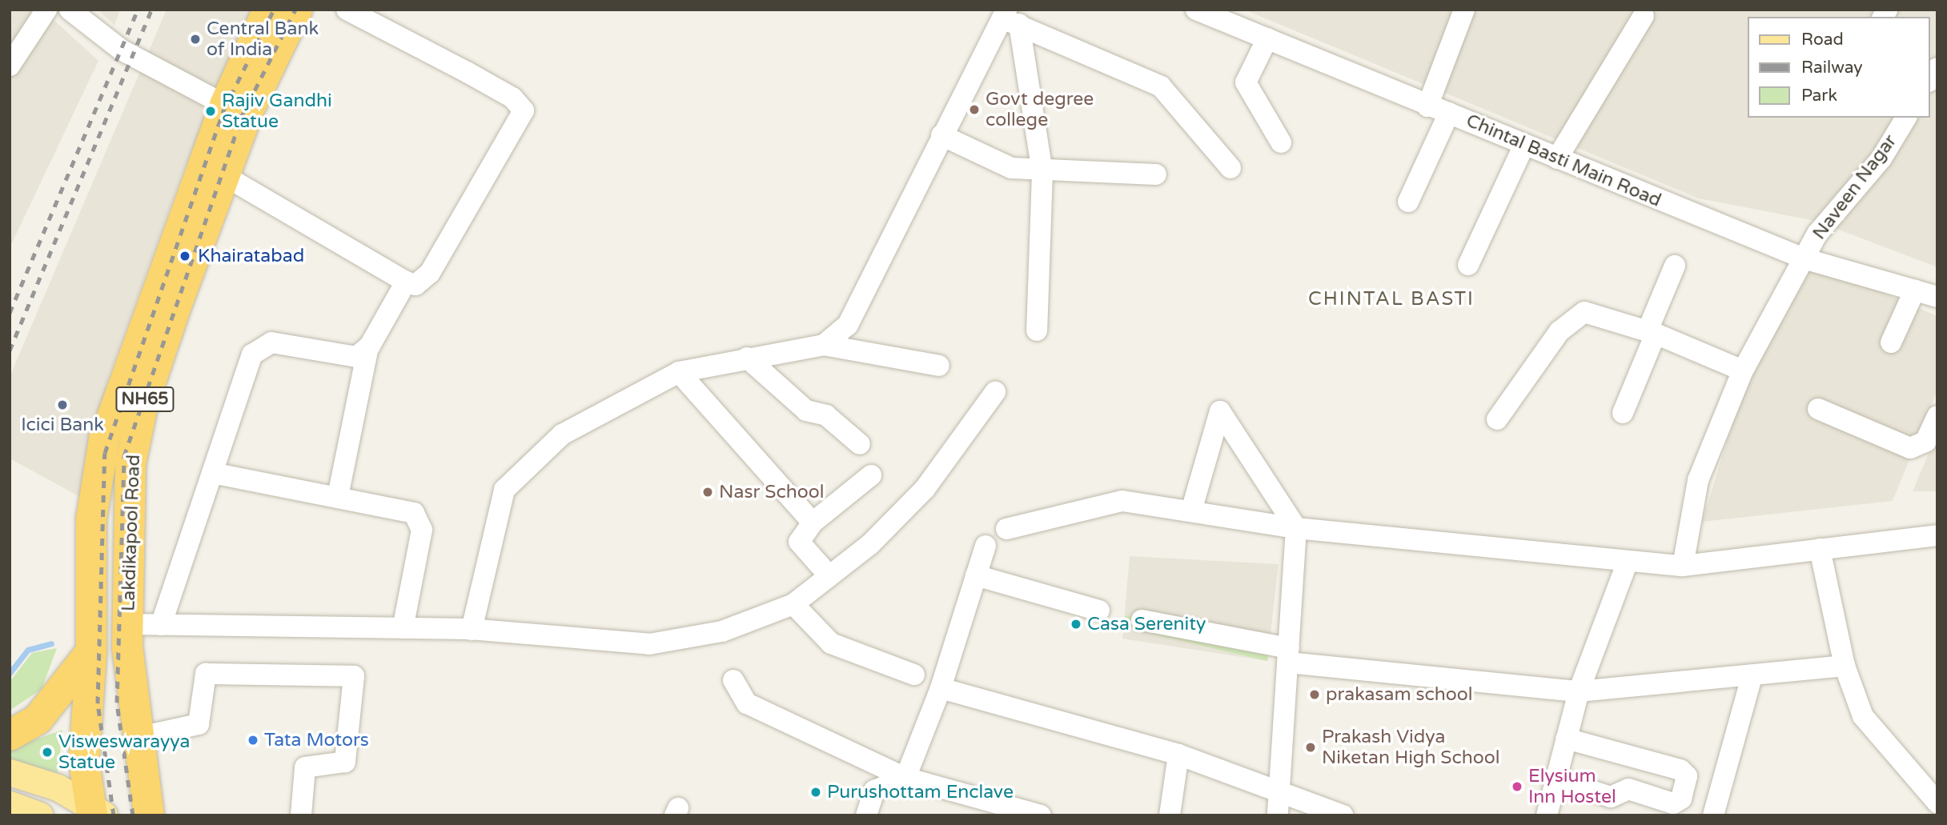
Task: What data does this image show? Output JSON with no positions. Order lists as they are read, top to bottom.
{
  "streets": {
    "highway": ["NH65", "Lakdikapool Road"],
    "street": ["Chintal Basti Main Road", "Naveen Nagar"]
  },
  "crossings": [
    ["Chintal Basti Main Road", "Naveen Nagar"]
  ],
  "districts": ["CHINTAL BASTI"],
  "places": [
    "Central Bank of India",
    "Govt degree college",
    "Rajiv Gandhi Statue",
    "Khairatabad",
    "Icici Bank",
    "Nasr School",
    "Casa Serenity",
    "prakasam school",
    "Tata Motors",
    "Prakash Vidya Niketan High School",
    "Visweswarayya Statue",
    "Elysium Inn Hostel",
    "Purushottam Enclave"
  ],
  "legend": ["Road", "Railway", "Park"]
}
